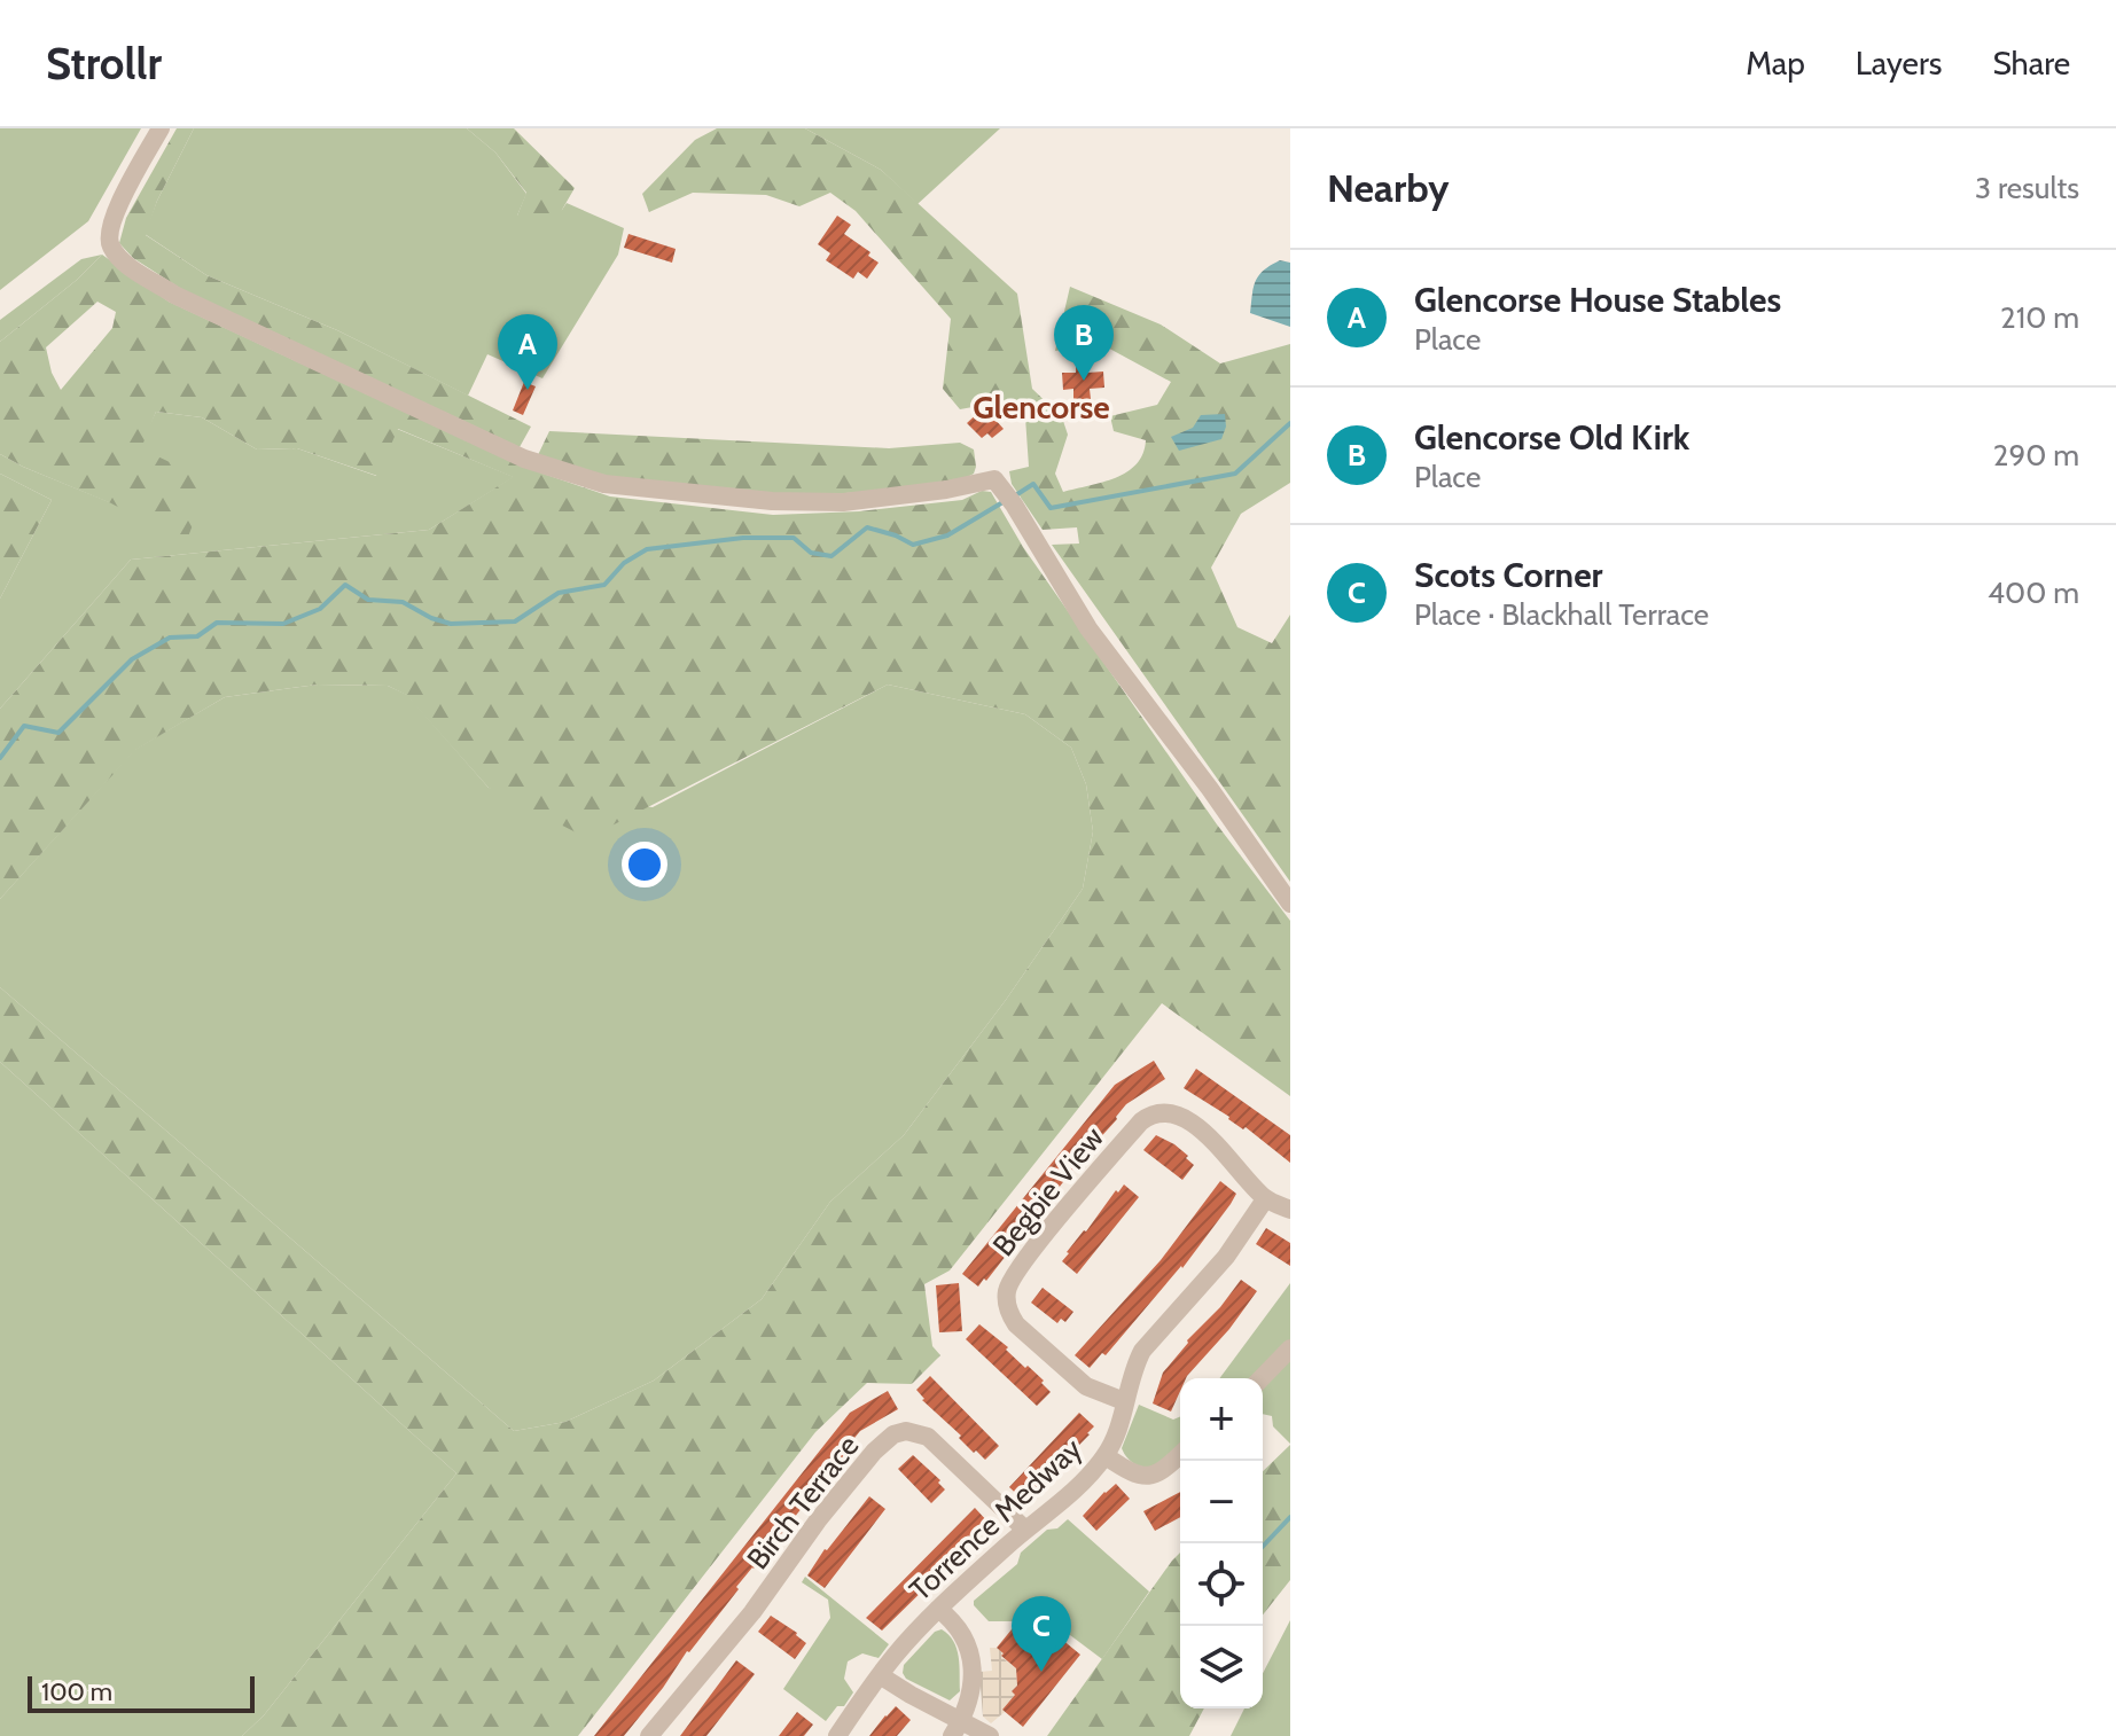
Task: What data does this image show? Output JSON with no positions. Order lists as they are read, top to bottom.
{
  "streets": {
    "street": ["Begbie View", "Birch Terrace", "Torrence Medway"]
  },
  "crossings": [
    ["Begbie View", "Torrence Medway"],
    ["Birch Terrace", "Torrence Medway"]
  ],
  "districts": ["Glencorse"],
  "scale_bar": "100 m",
  "page": {
    "header": "Strollr",
    "nav": ["Map", "Layers", "Share"],
    "heading": ["Nearby", "3 results"],
    "list": [
      {
        "mark": "A",
        "name": "Glencorse House Stables",
        "note": "Place",
        "value": "210 m"
      },
      {
        "mark": "B",
        "name": "Glencorse Old Kirk",
        "note": "Place",
        "value": "290 m"
      },
      {
        "mark": "C",
        "name": "Scots Corner",
        "note": "Place · Blackhall Terrace",
        "value": "400 m"
      }
    ],
    "pins": ["B", "A", "C"],
    "map_buttons": ["+", "−"],
    "scale": "100 m"
  }
}
